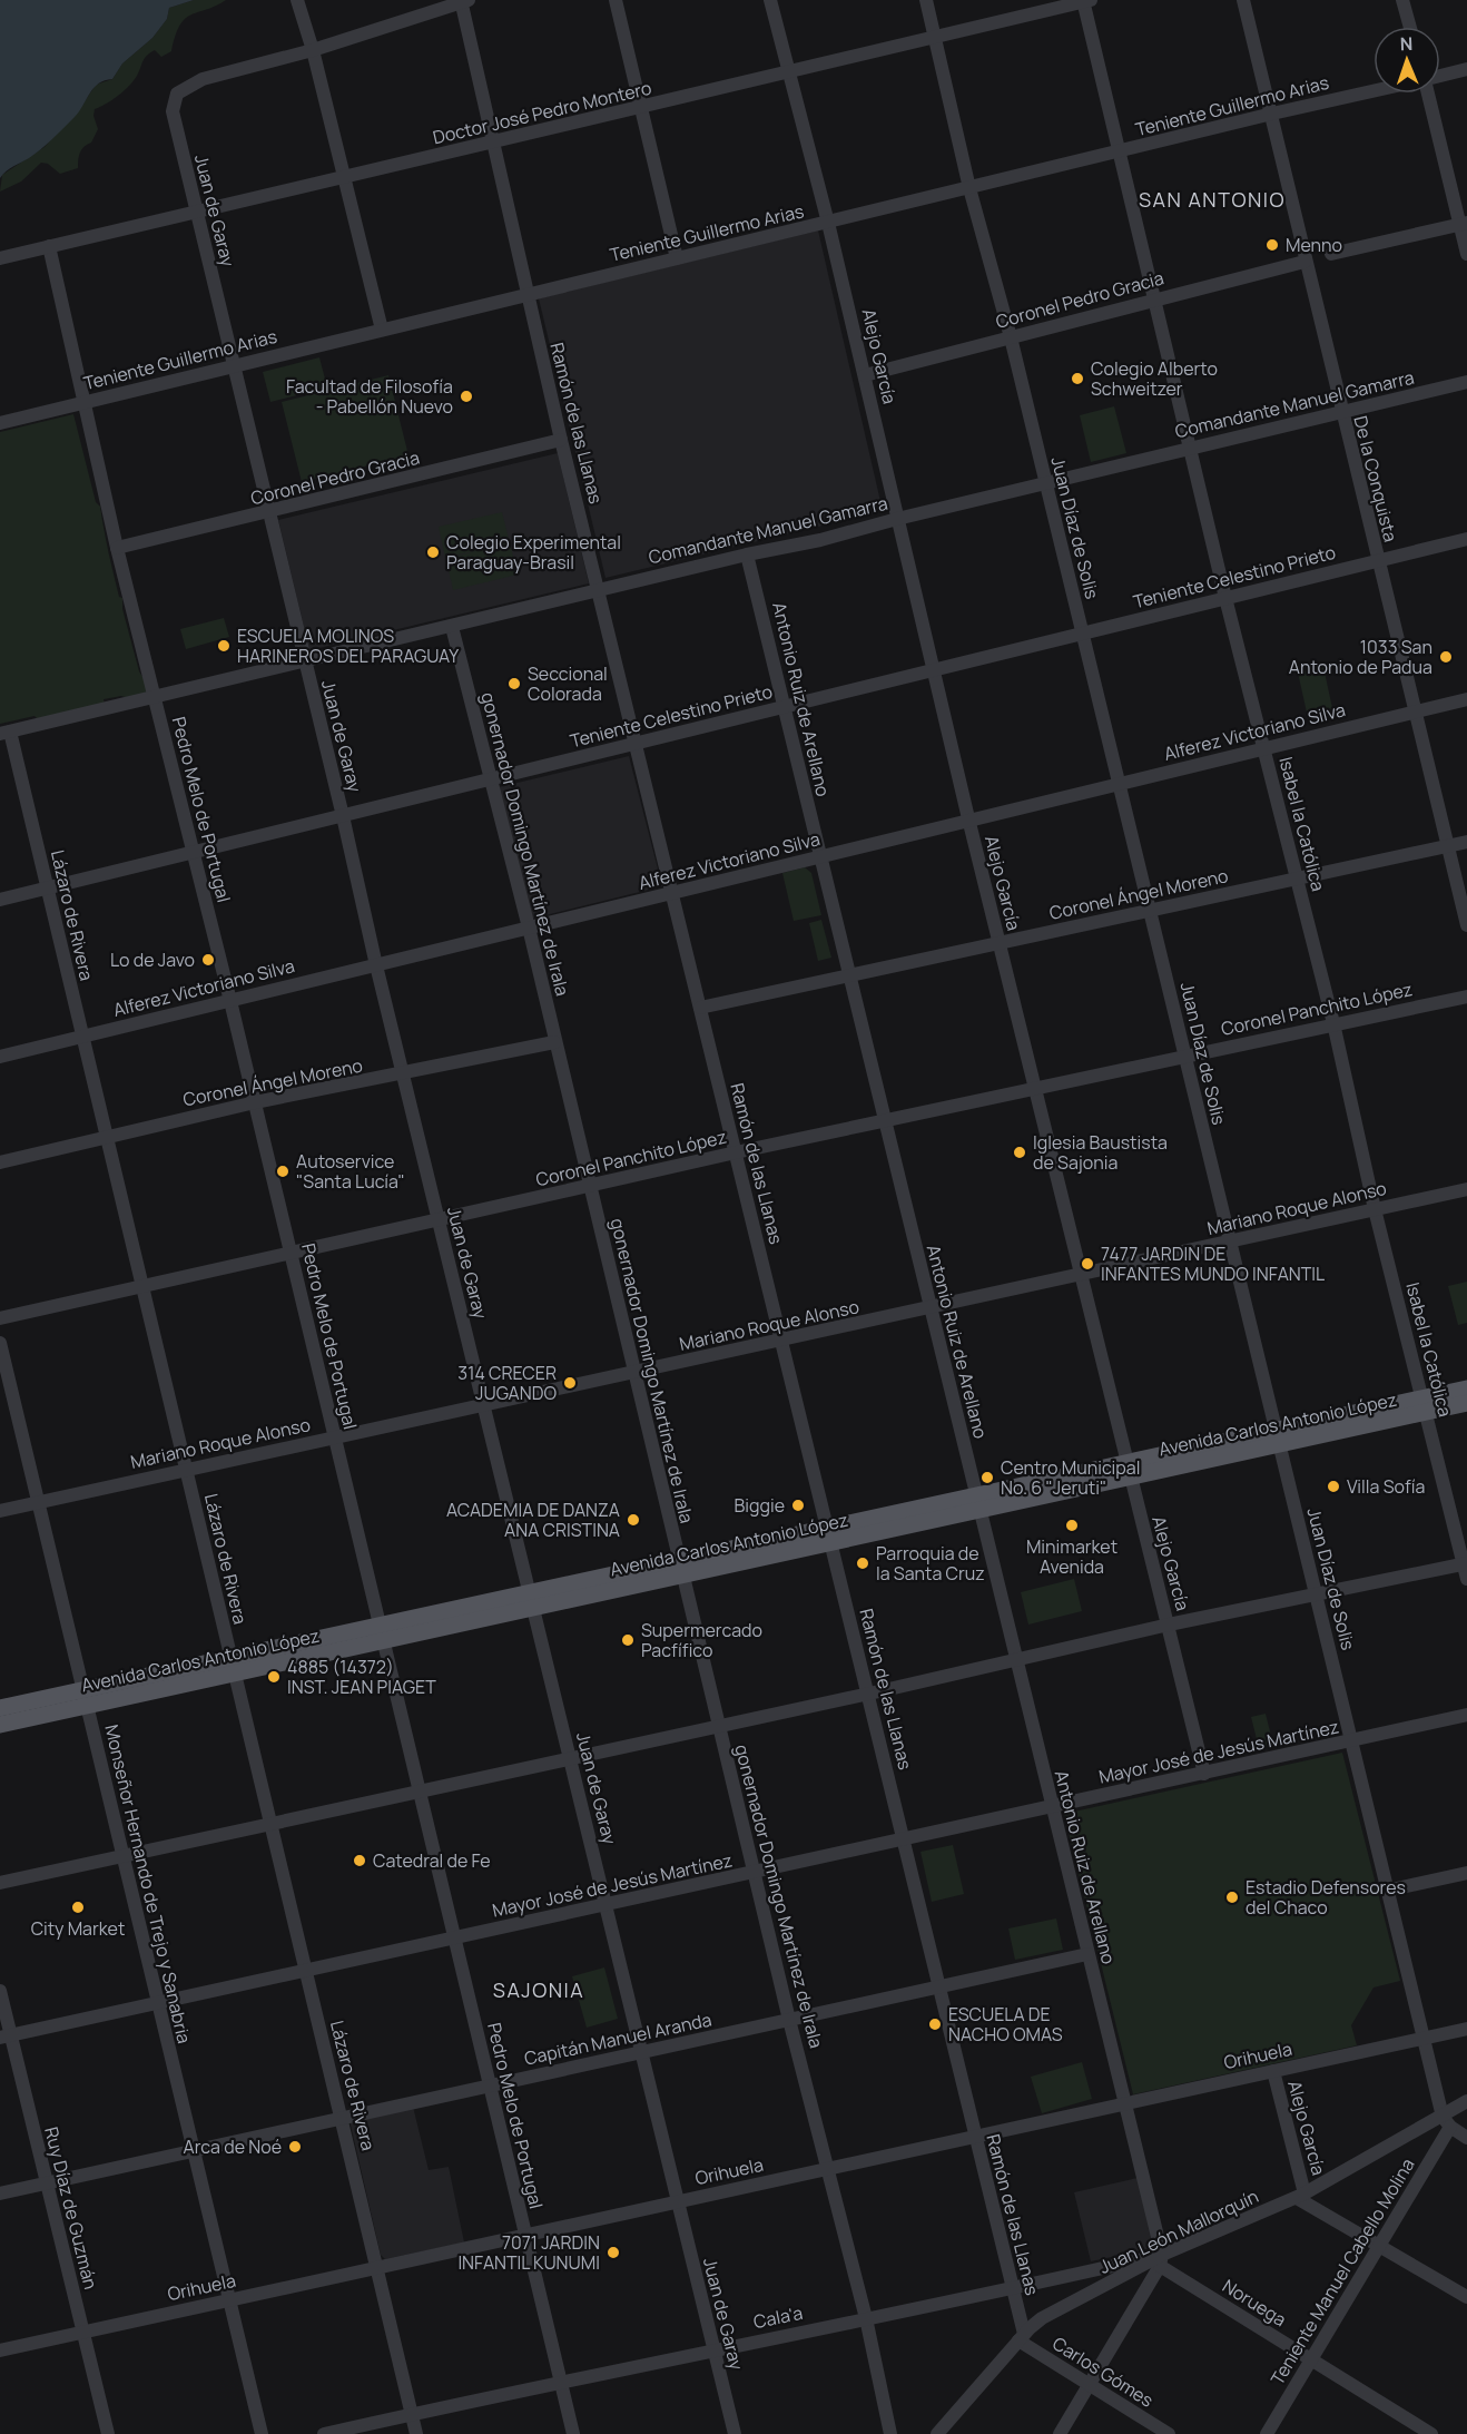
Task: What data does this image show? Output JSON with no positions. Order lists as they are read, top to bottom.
{
  "streets": {
    "main road": ["Avenida Carlos Antonio López"],
    "street": [
      "Teniente Guillermo Arias",
      "Doctor José Pedro Montero",
      "Juan de Garay",
      "Coronel Pedro Gracia",
      "Alejo García",
      "Comandante Manuel Gamarra",
      "Ramón de las Llanas",
      "De la Conquista",
      "Juan Díaz de Solis",
      "Teniente Celestino Prieto",
      "Antonio Ruiz de Arellano",
      "Alferez Victoriano Silva",
      "Pedro Melo de Portugal",
      "Isabel la Católica",
      "gonernador Domingo Martínez de Irala",
      "Coronel Ángel Moreno",
      "Lázaro de Rivera",
      "Coronel Panchito López",
      "Mariano Roque Alonso",
      "Mayor José de Jesús Martínez",
      "Monseñor Hernando de Trejo y Sanabria",
      "Capitán Manuel Aranda",
      "Orihuela",
      "Ruy Díaz de Guzmán",
      "Juan León Mallorquín",
      "Teniente Manuel Cabello Molina",
      "Noruega",
      "Cala'a",
      "Carlos Gómes"
    ]
  },
  "crossings": [
    ["Teniente Guillermo Arias", "Juan de Garay"],
    ["Teniente Guillermo Arias", "Alejo García"],
    ["Teniente Guillermo Arias", "Ramón de las Llanas"],
    ["Teniente Guillermo Arias", "De la Conquista"],
    ["Teniente Guillermo Arias", "Juan Díaz de Solis"],
    ["Teniente Guillermo Arias", "Pedro Melo de Portugal"],
    ["Teniente Guillermo Arias", "Isabel la Católica"],
    ["Doctor José Pedro Montero", "Juan de Garay"],
    ["Doctor José Pedro Montero", "Alejo García"],
    ["Doctor José Pedro Montero", "Ramón de las Llanas"],
    ["Doctor José Pedro Montero", "Juan Díaz de Solis"],
    ["Doctor José Pedro Montero", "Pedro Melo de Portugal"],
    ["Doctor José Pedro Montero", "Isabel la Católica"],
    ["Juan de Garay", "Coronel Pedro Gracia"],
    ["Juan de Garay", "Comandante Manuel Gamarra"],
    ["Juan de Garay", "Teniente Celestino Prieto"],
    ["Juan de Garay", "Alferez Victoriano Silva"],
    ["Juan de Garay", "Coronel Ángel Moreno"],
    ["Juan de Garay", "Coronel Panchito López"],
    ["Juan de Garay", "Mariano Roque Alonso"],
    ["Juan de Garay", "Avenida Carlos Antonio López"],
    ["Juan de Garay", "Mayor José de Jesús Martínez"],
    ["Juan de Garay", "Capitán Manuel Aranda"],
    ["Juan de Garay", "Orihuela"],
    ["Juan de Garay", "Cala'a"],
    ["Coronel Pedro Gracia", "Alejo García"],
    ["Coronel Pedro Gracia", "Ramón de las Llanas"],
    ["Coronel Pedro Gracia", "De la Conquista"],
    ["Coronel Pedro Gracia", "Juan Díaz de Solis"],
    ["Coronel Pedro Gracia", "Pedro Melo de Portugal"],
    ["Coronel Pedro Gracia", "Isabel la Católica"],
    ["Alejo García", "Comandante Manuel Gamarra"],
    ["Alejo García", "Teniente Celestino Prieto"],
    ["Alejo García", "Alferez Victoriano Silva"],
    ["Alejo García", "Coronel Ángel Moreno"],
    ["Alejo García", "Coronel Panchito López"],
    ["Alejo García", "Mariano Roque Alonso"],
    ["Alejo García", "Avenida Carlos Antonio López"],
    ["Alejo García", "Mayor José de Jesús Martínez"],
    ["Alejo García", "Orihuela"],
    ["Alejo García", "Juan León Mallorquín"],
    ["Comandante Manuel Gamarra", "Ramón de las Llanas"],
    ["Comandante Manuel Gamarra", "De la Conquista"],
    ["Comandante Manuel Gamarra", "Juan Díaz de Solis"],
    ["Comandante Manuel Gamarra", "Antonio Ruiz de Arellano"],
    ["Comandante Manuel Gamarra", "Pedro Melo de Portugal"],
    ["Comandante Manuel Gamarra", "Isabel la Católica"],
    ["Comandante Manuel Gamarra", "gonernador Domingo Martínez de Irala"],
    ["Comandante Manuel Gamarra", "Lázaro de Rivera"],
    ["Ramón de las Llanas", "Teniente Celestino Prieto"],
    ["Ramón de las Llanas", "Alferez Victoriano Silva"],
    ["Ramón de las Llanas", "Coronel Ángel Moreno"],
    ["Ramón de las Llanas", "Coronel Panchito López"],
    ["Ramón de las Llanas", "Mariano Roque Alonso"],
    ["Ramón de las Llanas", "Avenida Carlos Antonio López"],
    ["Ramón de las Llanas", "Mayor José de Jesús Martínez"],
    ["Ramón de las Llanas", "Capitán Manuel Aranda"],
    ["Ramón de las Llanas", "Orihuela"],
    ["Ramón de las Llanas", "Juan León Mallorquín"],
    ["Ramón de las Llanas", "Cala'a"],
    ["Ramón de las Llanas", "Carlos Gómes"],
    ["De la Conquista", "Teniente Celestino Prieto"],
    ["De la Conquista", "Alferez Victoriano Silva"],
    ["De la Conquista", "Coronel Ángel Moreno"],
    ["Juan Díaz de Solis", "Teniente Celestino Prieto"],
    ["Juan Díaz de Solis", "Alferez Victoriano Silva"],
    ["Juan Díaz de Solis", "Coronel Ángel Moreno"],
    ["Juan Díaz de Solis", "Coronel Panchito López"],
    ["Juan Díaz de Solis", "Mariano Roque Alonso"],
    ["Juan Díaz de Solis", "Avenida Carlos Antonio López"],
    ["Juan Díaz de Solis", "Mayor José de Jesús Martínez"],
    ["Juan Díaz de Solis", "Orihuela"],
    ["Juan Díaz de Solis", "Juan León Mallorquín"],
    ["Juan Díaz de Solis", "Teniente Manuel Cabello Molina"],
    ["Teniente Celestino Prieto", "Antonio Ruiz de Arellano"],
    ["Teniente Celestino Prieto", "Pedro Melo de Portugal"],
    ["Teniente Celestino Prieto", "Isabel la Católica"],
    ["Teniente Celestino Prieto", "gonernador Domingo Martínez de Irala"],
    ["Teniente Celestino Prieto", "Lázaro de Rivera"],
    ["Antonio Ruiz de Arellano", "Alferez Victoriano Silva"],
    ["Antonio Ruiz de Arellano", "Coronel Ángel Moreno"],
    ["Antonio Ruiz de Arellano", "Coronel Panchito López"],
    ["Antonio Ruiz de Arellano", "Mariano Roque Alonso"],
    ["Antonio Ruiz de Arellano", "Avenida Carlos Antonio López"],
    ["Antonio Ruiz de Arellano", "Mayor José de Jesús Martínez"],
    ["Antonio Ruiz de Arellano", "Capitán Manuel Aranda"],
    ["Antonio Ruiz de Arellano", "Orihuela"],
    ["Antonio Ruiz de Arellano", "Juan León Mallorquín"],
    ["Antonio Ruiz de Arellano", "Noruega"],
    ["Antonio Ruiz de Arellano", "Cala'a"],
    ["Alferez Victoriano Silva", "Pedro Melo de Portugal"],
    ["Alferez Victoriano Silva", "Isabel la Católica"],
    ["Alferez Victoriano Silva", "gonernador Domingo Martínez de Irala"],
    ["Alferez Victoriano Silva", "Lázaro de Rivera"],
    ["Pedro Melo de Portugal", "Coronel Ángel Moreno"],
    ["Pedro Melo de Portugal", "Coronel Panchito López"],
    ["Pedro Melo de Portugal", "Mariano Roque Alonso"],
    ["Pedro Melo de Portugal", "Avenida Carlos Antonio López"],
    ["Pedro Melo de Portugal", "Mayor José de Jesús Martínez"],
    ["Pedro Melo de Portugal", "Capitán Manuel Aranda"],
    ["Pedro Melo de Portugal", "Orihuela"],
    ["Pedro Melo de Portugal", "Cala'a"],
    ["Isabel la Católica", "Coronel Ángel Moreno"],
    ["Isabel la Católica", "Coronel Panchito López"],
    ["Isabel la Católica", "Mariano Roque Alonso"],
    ["Isabel la Católica", "Avenida Carlos Antonio López"],
    ["gonernador Domingo Martínez de Irala", "Coronel Ángel Moreno"],
    ["gonernador Domingo Martínez de Irala", "Coronel Panchito López"],
    ["gonernador Domingo Martínez de Irala", "Mariano Roque Alonso"],
    ["gonernador Domingo Martínez de Irala", "Avenida Carlos Antonio López"],
    ["gonernador Domingo Martínez de Irala", "Mayor José de Jesús Martínez"],
    ["gonernador Domingo Martínez de Irala", "Capitán Manuel Aranda"],
    ["gonernador Domingo Martínez de Irala", "Orihuela"],
    ["gonernador Domingo Martínez de Irala", "Cala'a"],
    ["Coronel Ángel Moreno", "Lázaro de Rivera"],
    ["Lázaro de Rivera", "Coronel Panchito López"],
    ["Lázaro de Rivera", "Mariano Roque Alonso"],
    ["Lázaro de Rivera", "Avenida Carlos Antonio López"],
    ["Lázaro de Rivera", "Mayor José de Jesús Martínez"],
    ["Lázaro de Rivera", "Capitán Manuel Aranda"],
    ["Lázaro de Rivera", "Orihuela"],
    ["Lázaro de Rivera", "Cala'a"],
    ["Mariano Roque Alonso", "Monseñor Hernando de Trejo y Sanabria"],
    ["Avenida Carlos Antonio López", "Monseñor Hernando de Trejo y Sanabria"],
    ["Mayor José de Jesús Martínez", "Monseñor Hernando de Trejo y Sanabria"],
    ["Mayor José de Jesús Martínez", "Ruy Díaz de Guzmán"],
    ["Monseñor Hernando de Trejo y Sanabria", "Capitán Manuel Aranda"],
    ["Monseñor Hernando de Trejo y Sanabria", "Orihuela"],
    ["Capitán Manuel Aranda", "Ruy Díaz de Guzmán"],
    ["Orihuela", "Ruy Díaz de Guzmán"],
    ["Juan León Mallorquín", "Teniente Manuel Cabello Molina"],
    ["Juan León Mallorquín", "Noruega"],
    ["Juan León Mallorquín", "Cala'a"],
    ["Juan León Mallorquín", "Carlos Gómes"],
    ["Teniente Manuel Cabello Molina", "Noruega"],
    ["Noruega", "Cala'a"]
  ],
  "districts": ["SAN ANTONIO", "SAJONIA"],
  "places": [
    "Menno",
    "Colegio Alberto Schweitzer",
    "Facultad de Filosofía - Pabellón Nuevo",
    "Colegio Experimental Paraguay-Brasil",
    "ESCUELA MOLINOS HARINEROS DEL PARAGUAY",
    "1033 San Antonio de Padua",
    "Seccional Colorada",
    "Lo de Javo",
    "Iglesia Baustista de Sajonia",
    "Autoservice \"Santa Lucía\"",
    "7477 JARDIN DE INFANTES MUNDO INFANTIL",
    "314 CRECER JUGANDO",
    "Centro Municipal No. 6 \"Jeruti\"",
    "Villa Sofía",
    "Biggie",
    "ACADEMIA DE DANZA ANA CRISTINA",
    "Minimarket Avenida",
    "Parroquia de la Santa Cruz",
    "Supermercado Pacfífico",
    "4885 (14372) INST. JEAN PIAGET",
    "Catedral de Fe",
    "Estadio Defensores del Chaco",
    "City Market",
    "ESCUELA DE NACHO OMAS",
    "Arca de Noé",
    "7071 JARDIN INFANTIL KUNUMI"
  ],
  "north": "top"
}
